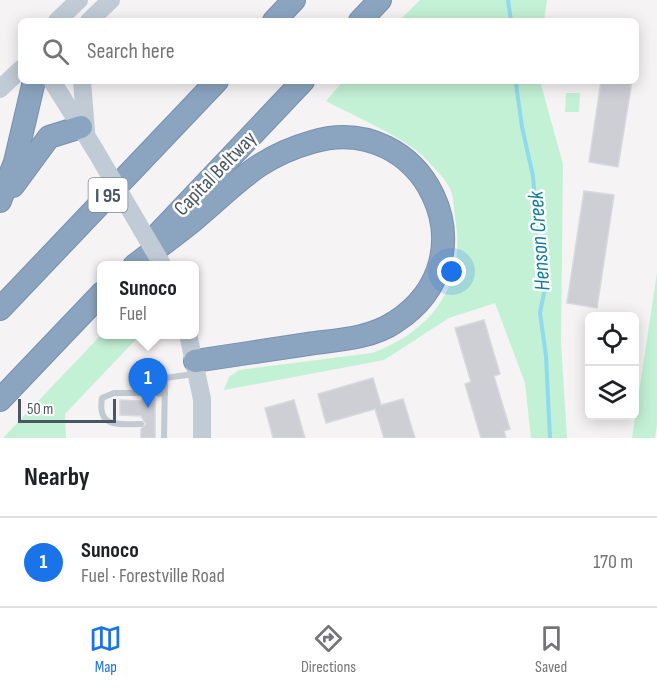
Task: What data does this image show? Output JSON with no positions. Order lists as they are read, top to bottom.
{
  "streets": {
    "highway": ["Capital Beltway", "I 95"]
  },
  "water": ["Henson Creek"],
  "scale_bar": "50 m",
  "page": {
    "search": "Search here",
    "popup": ["Sunoco", "Fuel"],
    "pins": "1",
    "scale": "50 m",
    "heading": "Nearby",
    "list": [
      {
        "mark": "1",
        "name": "Sunoco",
        "note": "Fuel · Forestville Road",
        "value": "170 m"
      }
    ],
    "nav": ["Map", "Directions", "Saved"]
  }
}
